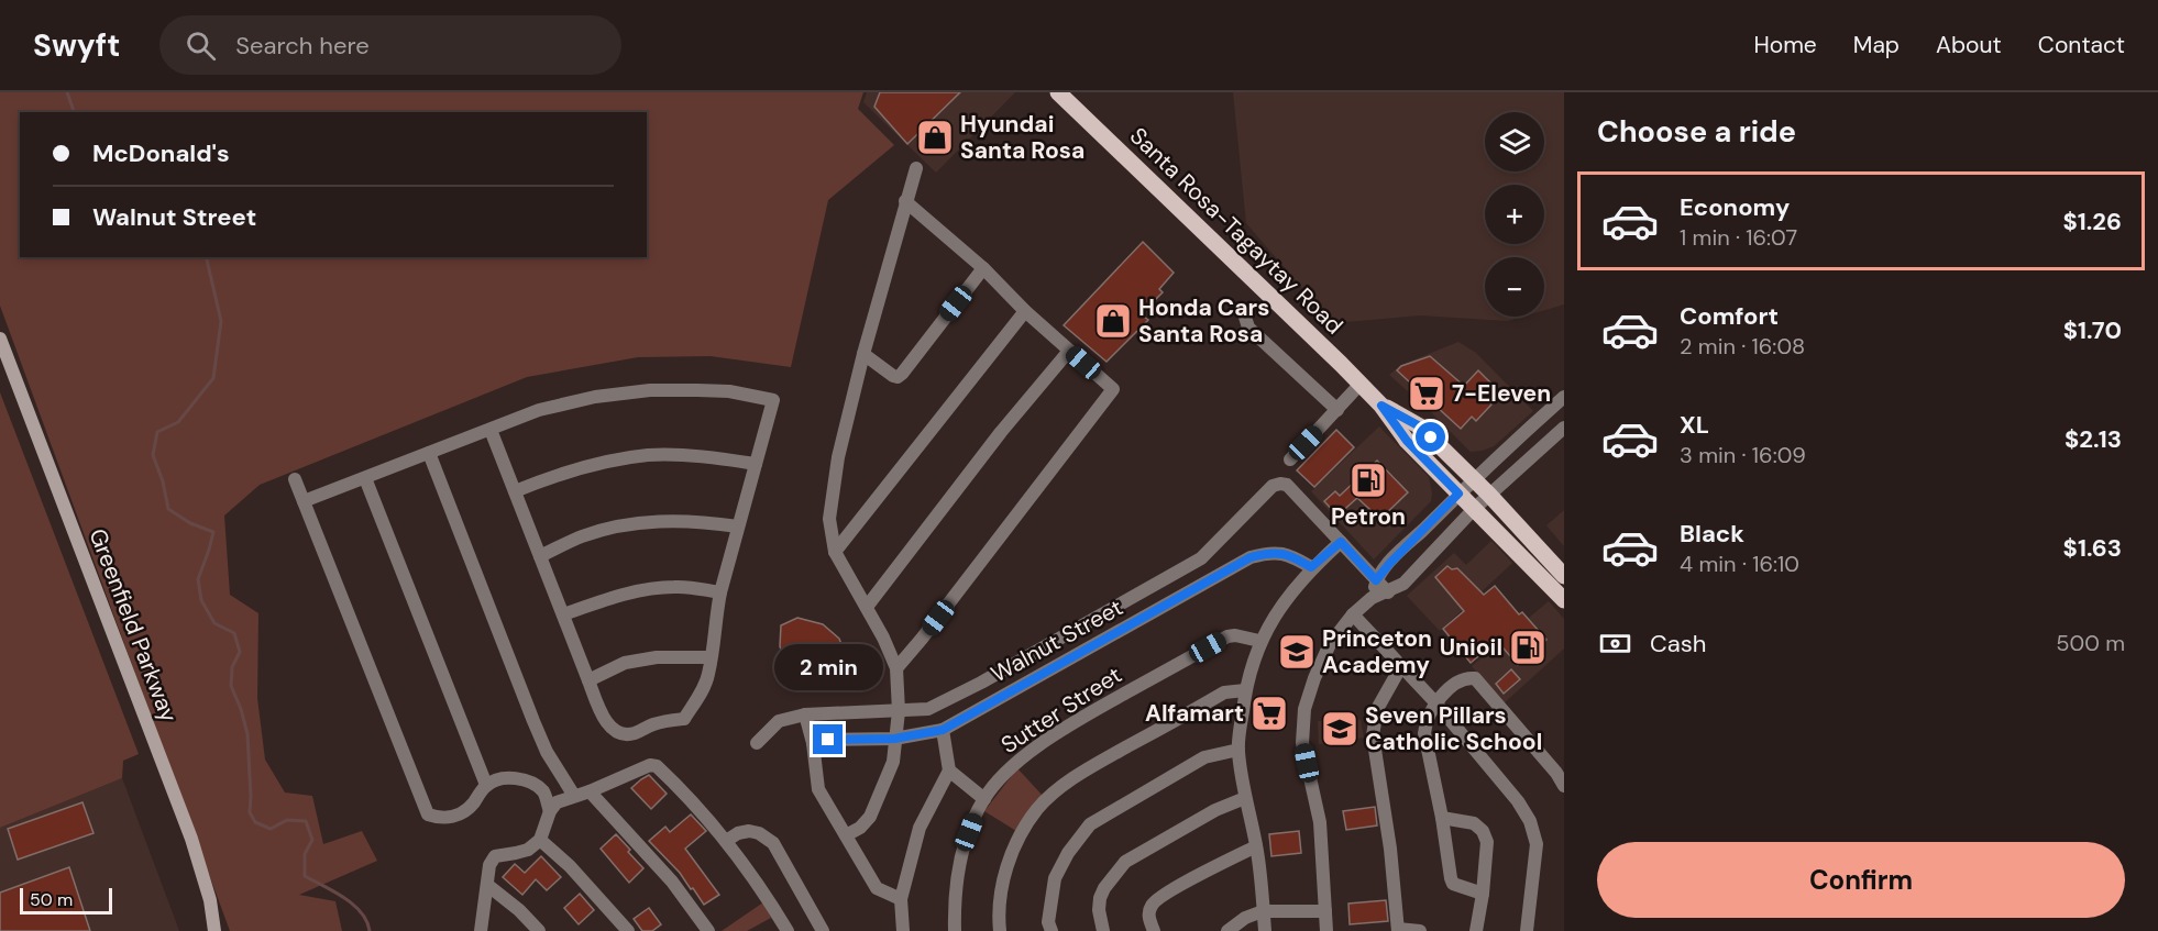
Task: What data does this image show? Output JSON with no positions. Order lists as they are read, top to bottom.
{
  "streets": {
    "main road": ["Santa Rosa-Tagaytay Road", "Greenfield Parkway"],
    "street": ["Walnut Street", "Sutter Street"]
  },
  "places": {
    "shop": ["Hyundai Santa Rosa", "Honda Cars Santa Rosa"],
    "supermarket": ["7-Eleven", "Alfamart"],
    "fuel station": ["Petron", "Unioil"],
    "school or university": ["Princeton Academy", "Seven Pillars Catholic School"]
  },
  "scale_bar": "50 m",
  "page": {
    "header": "Swyft",
    "search": "Search here",
    "nav": [
      "Home",
      "Map",
      "About",
      "Contact"
    ],
    "heading": "Choose a ride",
    "map_buttons": ["+", "−"],
    "banner": ["McDonald's", "Walnut Street"],
    "list": [
      {
        "name": "Economy",
        "note": "1 min · 16:07",
        "value": "$1.26"
      },
      {
        "name": "Comfort",
        "note": "2 min · 16:08",
        "value": "$1.70"
      },
      {
        "name": "XL",
        "note": "3 min · 16:09",
        "value": "$2.13"
      },
      {
        "name": "Black",
        "note": "4 min · 16:10",
        "value": "$1.63"
      }
    ],
    "pay": ["Cash", "500 m"],
    "bubble": "2 min",
    "buttons": "Confirm",
    "scale": "50 m"
  }
}
